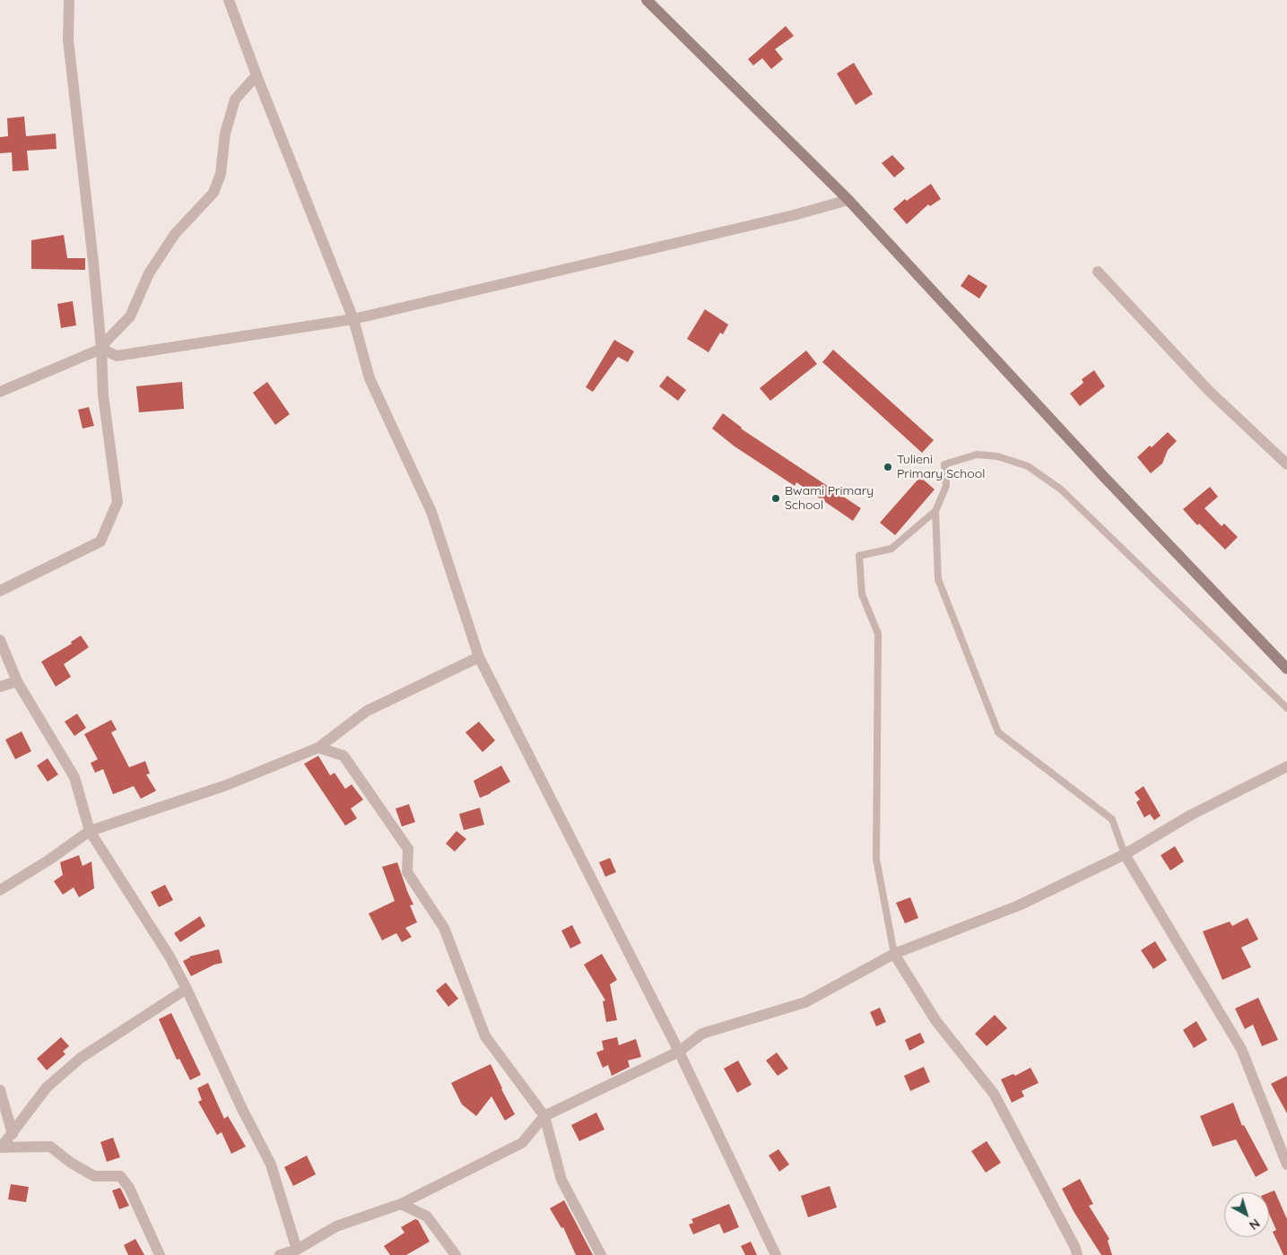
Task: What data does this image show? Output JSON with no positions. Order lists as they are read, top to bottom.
{
  "places": ["Tulieni Primary School", "Bwami Primary School"],
  "north": "bottom right"
}
